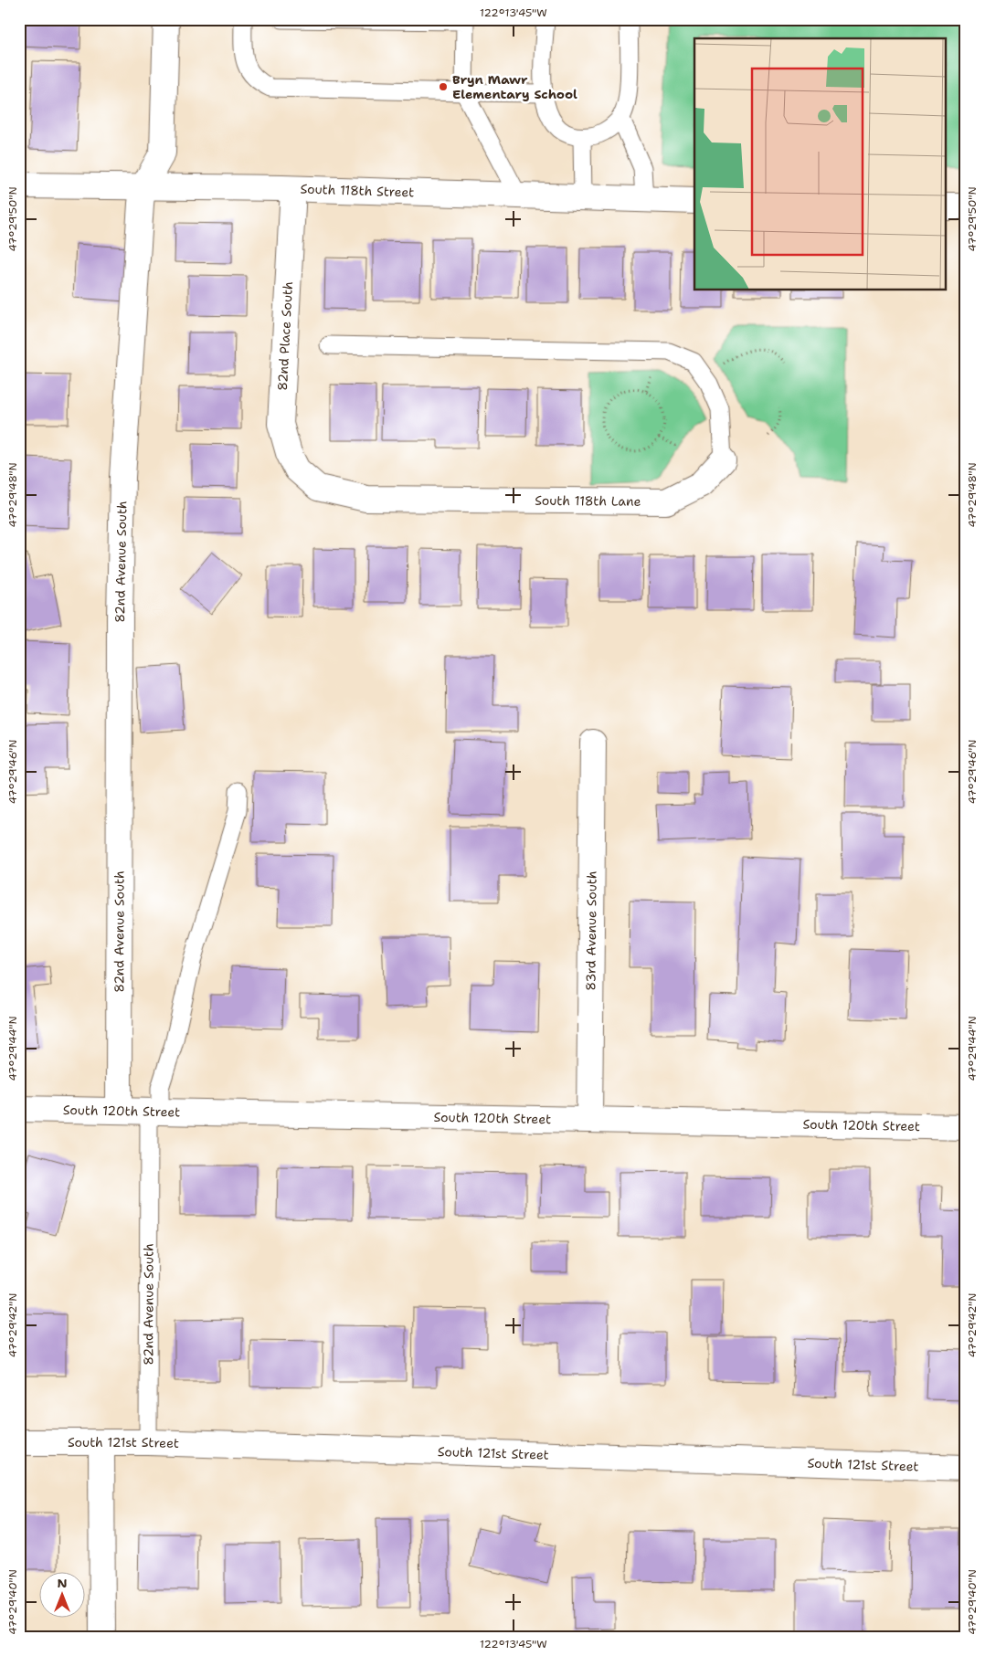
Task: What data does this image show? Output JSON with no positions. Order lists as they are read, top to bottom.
{
  "streets": {
    "street": [
      "South 118th Street",
      "82nd Place South",
      "South 118th Lane",
      "82nd Avenue South",
      "83rd Avenue South",
      "South 120th Street",
      "South 121st Street"
    ]
  },
  "crossings": [
    ["South 118th Street", "82nd Place South"],
    ["South 118th Street", "82nd Avenue South"],
    ["82nd Place South", "South 118th Lane"],
    ["82nd Avenue South", "South 120th Street"],
    ["82nd Avenue South", "South 121st Street"],
    ["83rd Avenue South", "South 120th Street"]
  ],
  "places": ["Bryn Mawr Elementary School"],
  "north": "top",
  "coordinates": [
    "122°13'45\"W",
    "47°29'50\"N",
    "47°29'48\"N",
    "47°29'46\"N",
    "47°29'44\"N",
    "47°29'42\"N",
    "47°29'40\"N"
  ]
}
